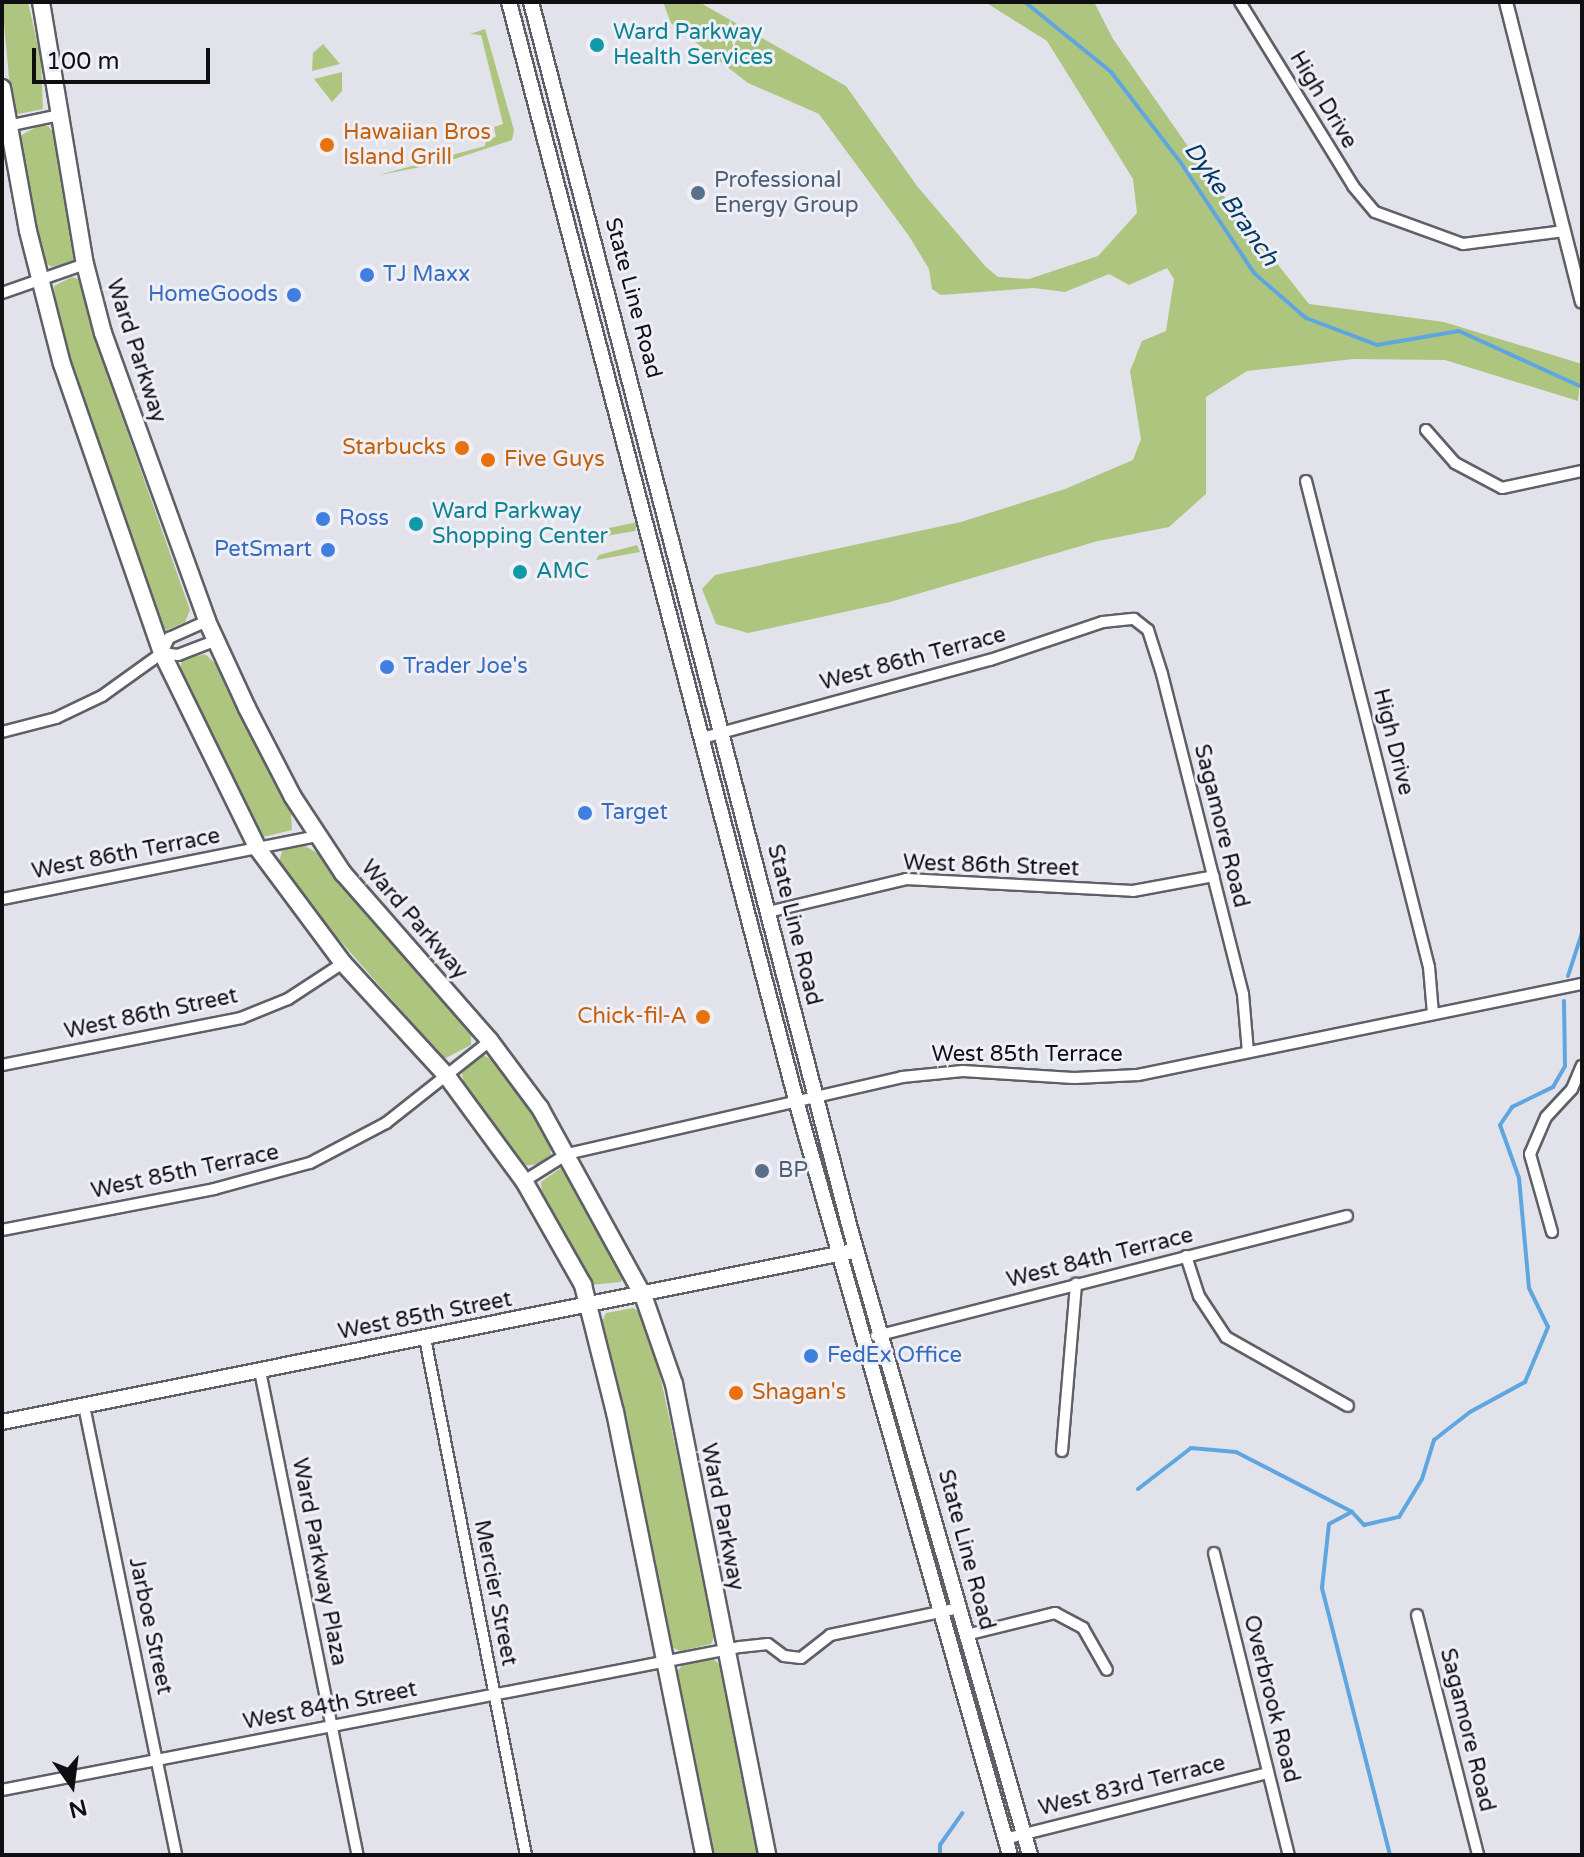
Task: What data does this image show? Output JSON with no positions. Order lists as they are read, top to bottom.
{
  "streets": {
    "main road": ["State Line Road", "Ward Parkway", "West 85th Street"],
    "street": [
      "High Drive",
      "West 86th Terrace",
      "Sagamore Road",
      "West 86th Street",
      "West 85th Terrace",
      "West 84th Terrace",
      "Ward Parkway Plaza",
      "Mercier Street",
      "Jarboe Street",
      "Overbrook Road",
      "West 84th Street",
      "West 83rd Terrace"
    ]
  },
  "crossings": [
    ["High Drive", "West 85th Terrace"],
    ["State Line Road", "West 86th Terrace"],
    ["State Line Road", "West 86th Street"],
    ["State Line Road", "West 85th Terrace"],
    ["State Line Road", "West 84th Terrace"],
    ["State Line Road", "West 85th Street"],
    ["State Line Road", "West 83rd Terrace"],
    ["Ward Parkway", "West 86th Terrace"],
    ["Ward Parkway", "West 85th Terrace"],
    ["Ward Parkway", "West 85th Street"],
    ["Ward Parkway", "West 84th Street"],
    ["West 86th Terrace", "Sagamore Road"],
    ["Sagamore Road", "West 86th Street"],
    ["Sagamore Road", "West 85th Terrace"],
    ["West 85th Street", "Ward Parkway Plaza"],
    ["West 85th Street", "Mercier Street"],
    ["West 85th Street", "Jarboe Street"],
    ["Ward Parkway Plaza", "West 84th Street"],
    ["Mercier Street", "West 84th Street"],
    ["Jarboe Street", "West 84th Street"],
    ["Overbrook Road", "West 83rd Terrace"]
  ],
  "water": ["Dyke Branch"],
  "places": [
    "Ward Parkway Health Services",
    "Hawaiian Bros Island Grill",
    "Professional Energy Group",
    "TJ Maxx",
    "HomeGoods",
    "Starbucks",
    "Five Guys",
    "Ross",
    "Ward Parkway Shopping Center",
    "PetSmart",
    "AMC",
    "Trader Joe's",
    "Target",
    "Chick-fil-A",
    "BP",
    "FedEx Office",
    "Shagan's"
  ],
  "scale_bar": "100 m",
  "north": "bottom"
}
